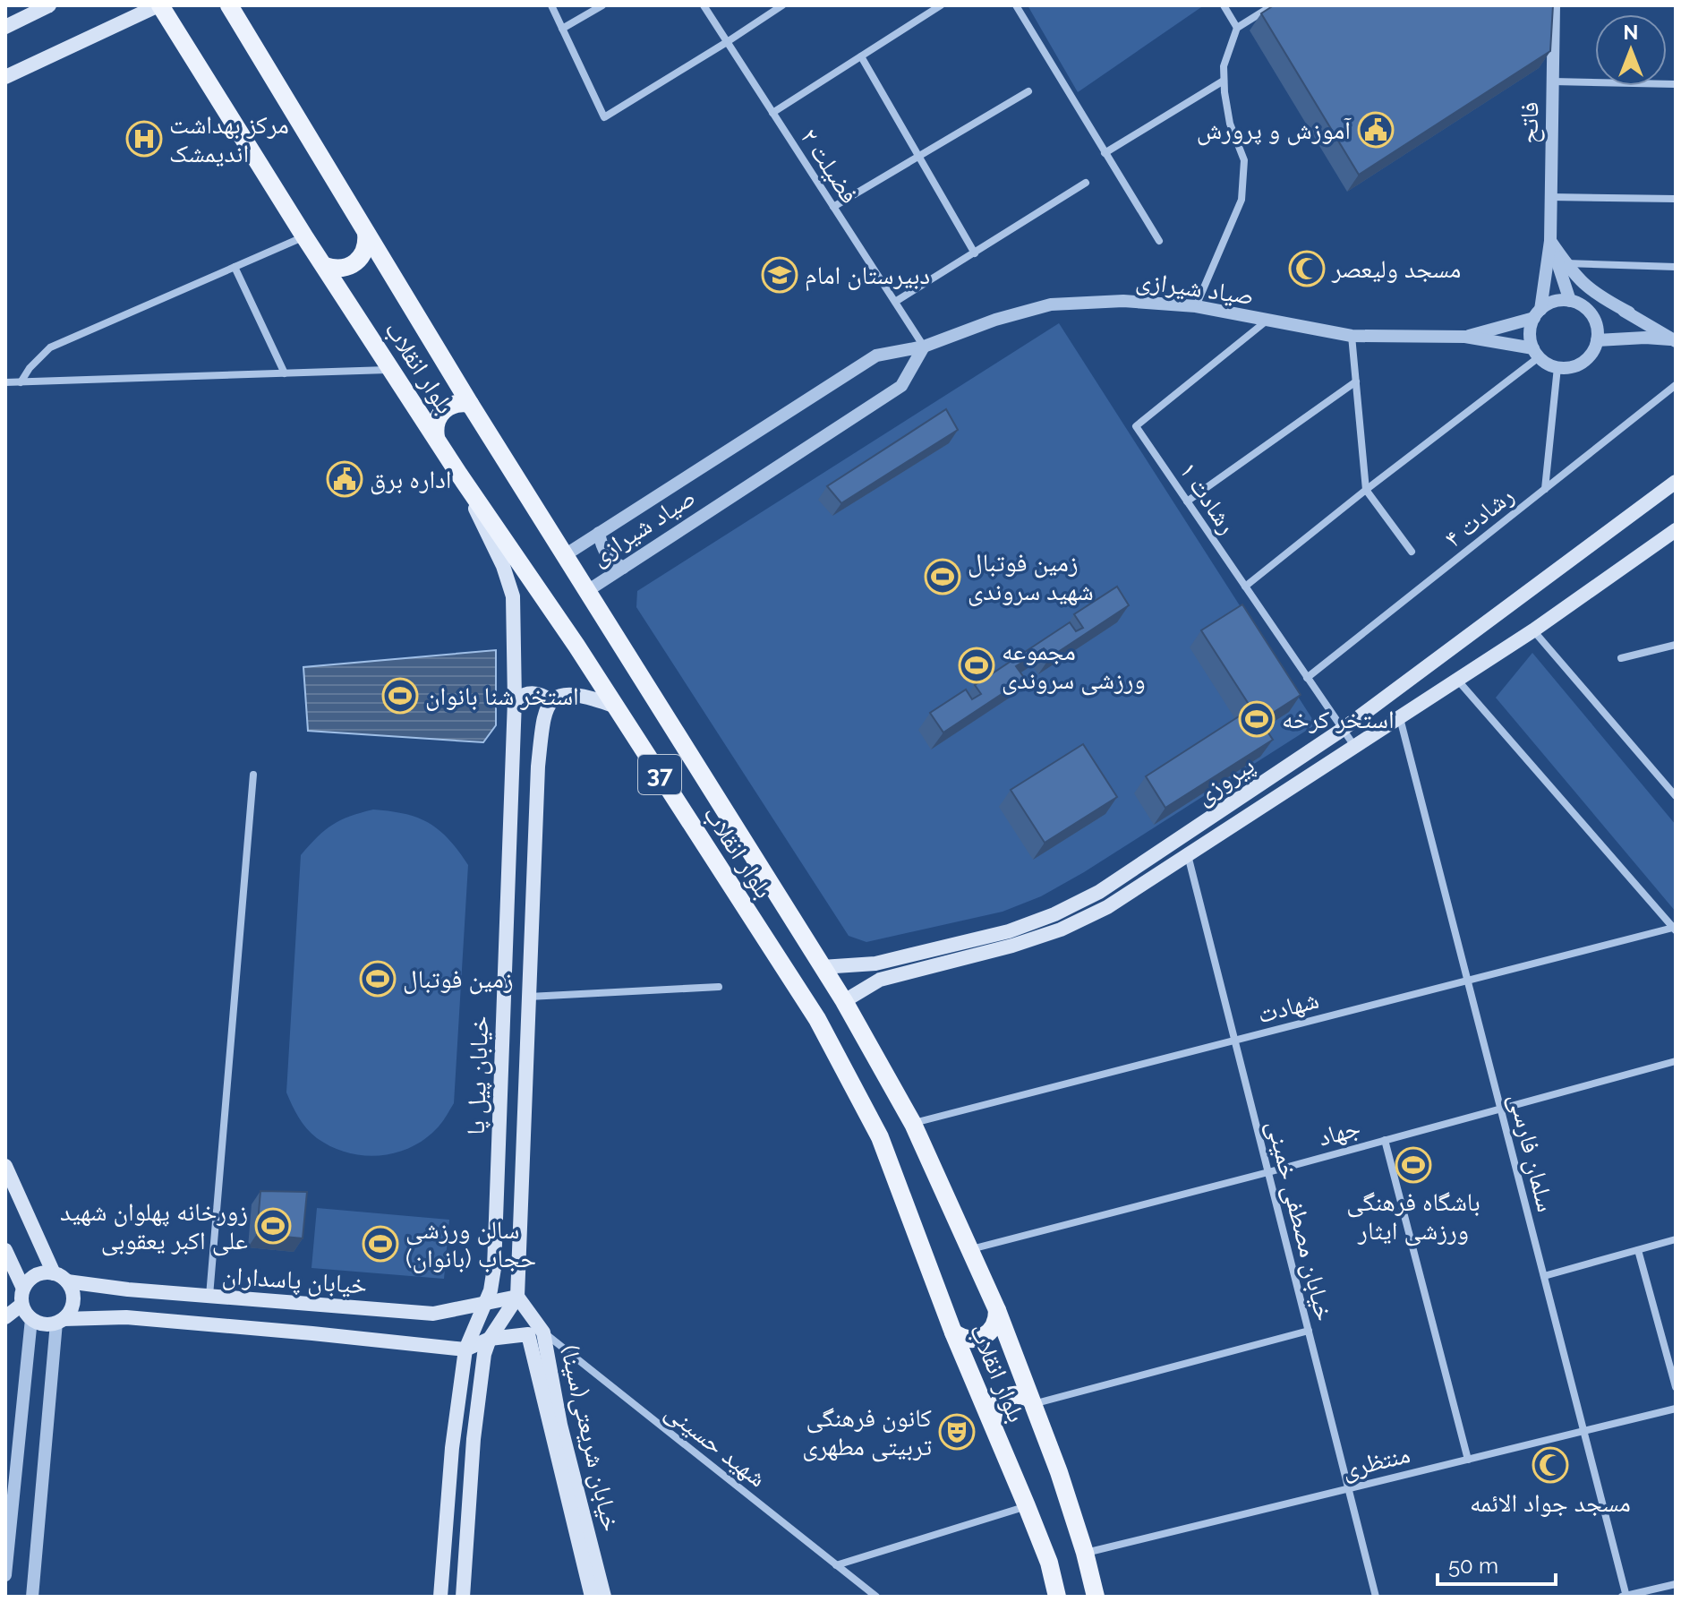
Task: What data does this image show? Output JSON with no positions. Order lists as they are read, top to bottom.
{
  "streets": {
    "main road": [
      "بلوار انقلاب",
      "37",
      "پیروزی",
      "خیابان پیل پا",
      "خیابان پاسداران",
      "خیابان شریعتی(سینا)"
    ],
    "street": [
      "فاتح",
      "فضیلت ۲",
      "صیاد شیرازی",
      "رشادت ۱",
      "رشادت ۴",
      "شهادت",
      "جهاد",
      "سلمان فارسی",
      "خیابان مصطفی خمینی",
      "شهید حسینی",
      "منتظری"
    ]
  },
  "crossings": [
    ["فضیلت ۲", "صیاد شیرازی"],
    ["صیاد شیرازی", "بلوار انقلاب"],
    ["صیاد شیرازی", "رشادت ۱"],
    ["بلوار انقلاب", "پیروزی"],
    ["بلوار انقلاب", "شهادت"],
    ["بلوار انقلاب", "خیابان پیل پا"],
    ["بلوار انقلاب", "جهاد"],
    ["بلوار انقلاب", "منتظری"],
    ["رشادت ۱", "رشادت ۴"],
    ["رشادت ۱", "پیروزی"],
    ["پیروزی", "سلمان فارسی"],
    ["پیروزی", "خیابان مصطفی خمینی"],
    ["شهادت", "سلمان فارسی"],
    ["شهادت", "خیابان مصطفی خمینی"],
    ["خیابان پیل پا", "خیابان پاسداران"],
    ["خیابان پیل پا", "خیابان شریعتی(سینا)"],
    ["جهاد", "سلمان فارسی"],
    ["جهاد", "خیابان مصطفی خمینی"],
    ["سلمان فارسی", "منتظری"],
    ["خیابان مصطفی خمینی", "منتظری"],
    ["خیابان پاسداران", "خیابان شریعتی(سینا)"],
    ["خیابان شریعتی(سینا)", "شهید حسینی"]
  ],
  "places": {
    "public building": ["آموزش و پرورش", "اداره برق"],
    "hospital": ["مرکز بهداشت اندیمشک"],
    "mosque": ["مسجد ولیعصر", "مسجد جواد الائمه"],
    "school or university": ["دبیرستان امام"],
    "sports": [
      "زمین فوتبال شهید سروندی",
      "مجموعه ورزشی سروندی",
      "استخر شنا بانوان",
      "استخر کرخه",
      "زمین فوتبال",
      "باشگاه فرهنگی ورزشی ایثار",
      "زورخانه پهلوان شهید علی اکبر یعقوبی",
      "سالن ورزشی حجاب (بانوان)"
    ],
    "theatre": ["کانون فرهنگی تربیتی مطهری"]
  },
  "scale_bar": "50 m",
  "north": "top"
}
